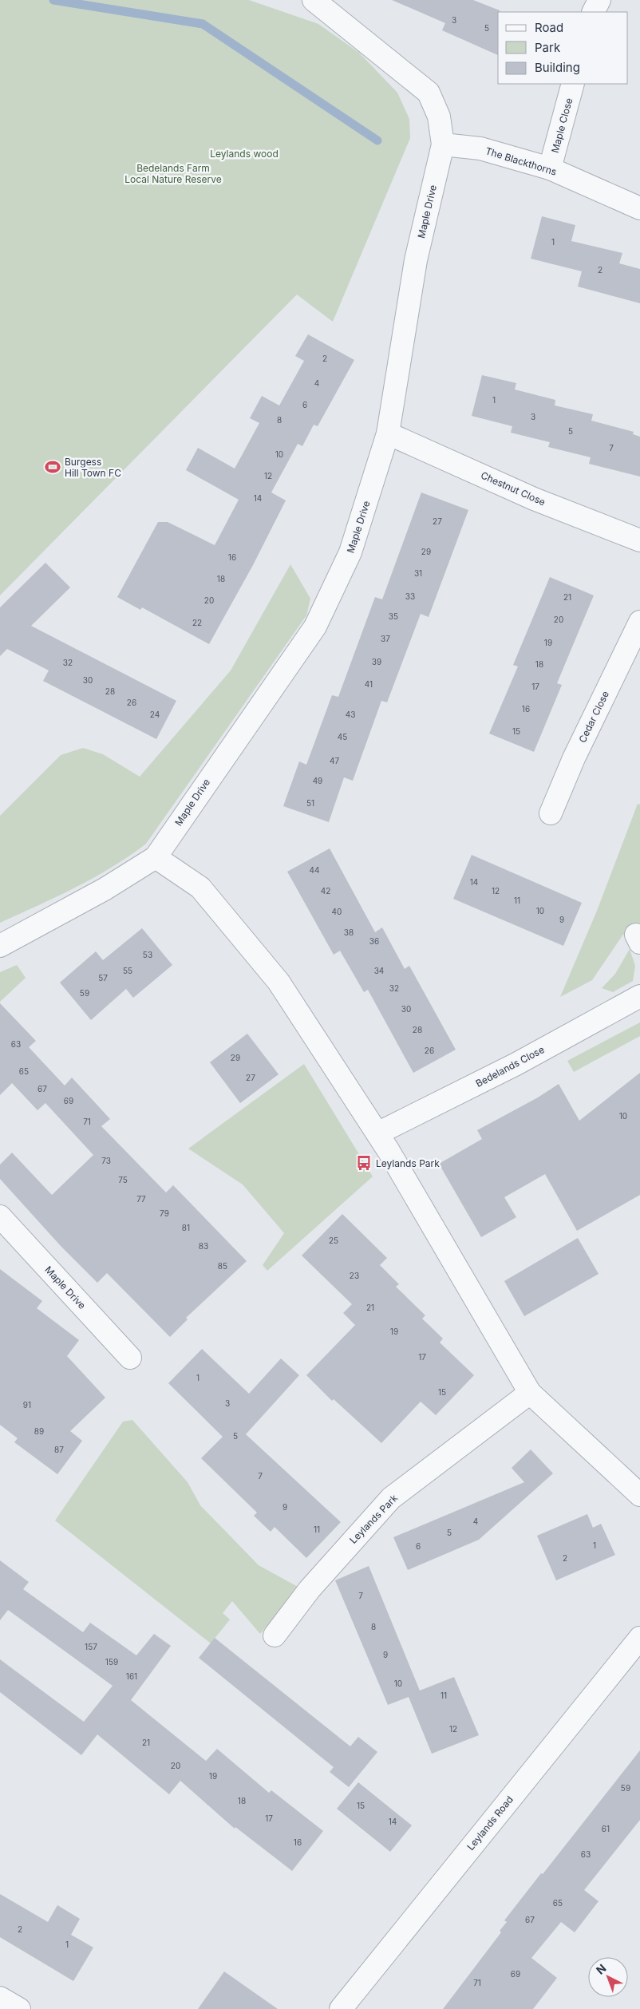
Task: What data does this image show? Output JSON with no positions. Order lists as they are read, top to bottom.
{
  "streets": {
    "street": [
      "Maple Close",
      "The Blackthorns",
      "Maple Drive",
      "Chestnut Close",
      "Cedar Close",
      "Bedelands Close",
      "Leylands Park",
      "Leylands Road"
    ]
  },
  "crossings": [
    ["Maple Close", "The Blackthorns"],
    ["The Blackthorns", "Maple Drive"],
    ["Maple Drive", "Chestnut Close"]
  ],
  "parks": ["Leylands wood", "Bedelands Farm Local Nature Reserve"],
  "places": {
    "sports": ["Burgess Hill Town FC"],
    "bus stop": ["Leylands Park"]
  },
  "house_numbers": [
    "3",
    "5",
    "1",
    "2",
    "2",
    "4",
    "1",
    "6",
    "3",
    "8",
    "5",
    "7",
    "10",
    "12",
    "14",
    "27",
    "29",
    "16",
    "31",
    "18",
    "33",
    "21",
    "20",
    "35",
    "20",
    "22",
    "37",
    "19",
    "39",
    "32",
    "18",
    "30",
    "41",
    "17",
    "28",
    "26",
    "16",
    "24",
    "43",
    "15",
    "45",
    "47",
    "49",
    "51",
    "44",
    "14",
    "42",
    "12",
    "11",
    "10",
    "40",
    "9",
    "38",
    "36",
    "53",
    "55",
    "34",
    "57",
    "32",
    "59",
    "30",
    "28",
    "63",
    "26",
    "29",
    "65",
    "27",
    "67",
    "69",
    "10",
    "71",
    "73",
    "75",
    "77",
    "79",
    "81",
    "25",
    "83",
    "85",
    "23",
    "21",
    "19",
    "17",
    "1",
    "15",
    "3",
    "91",
    "89",
    "5",
    "87",
    "7",
    "9",
    "4",
    "11",
    "5",
    "1",
    "6",
    "2",
    "7",
    "8",
    "157",
    "9",
    "159",
    "161",
    "10",
    "11",
    "12",
    "21",
    "20",
    "19",
    "59",
    "18",
    "15",
    "17",
    "14",
    "61",
    "16",
    "63",
    "65",
    "67",
    "2",
    "1",
    "69",
    "71"
  ],
  "legend": ["Road", "Park", "Building"],
  "north": "top left"
}
